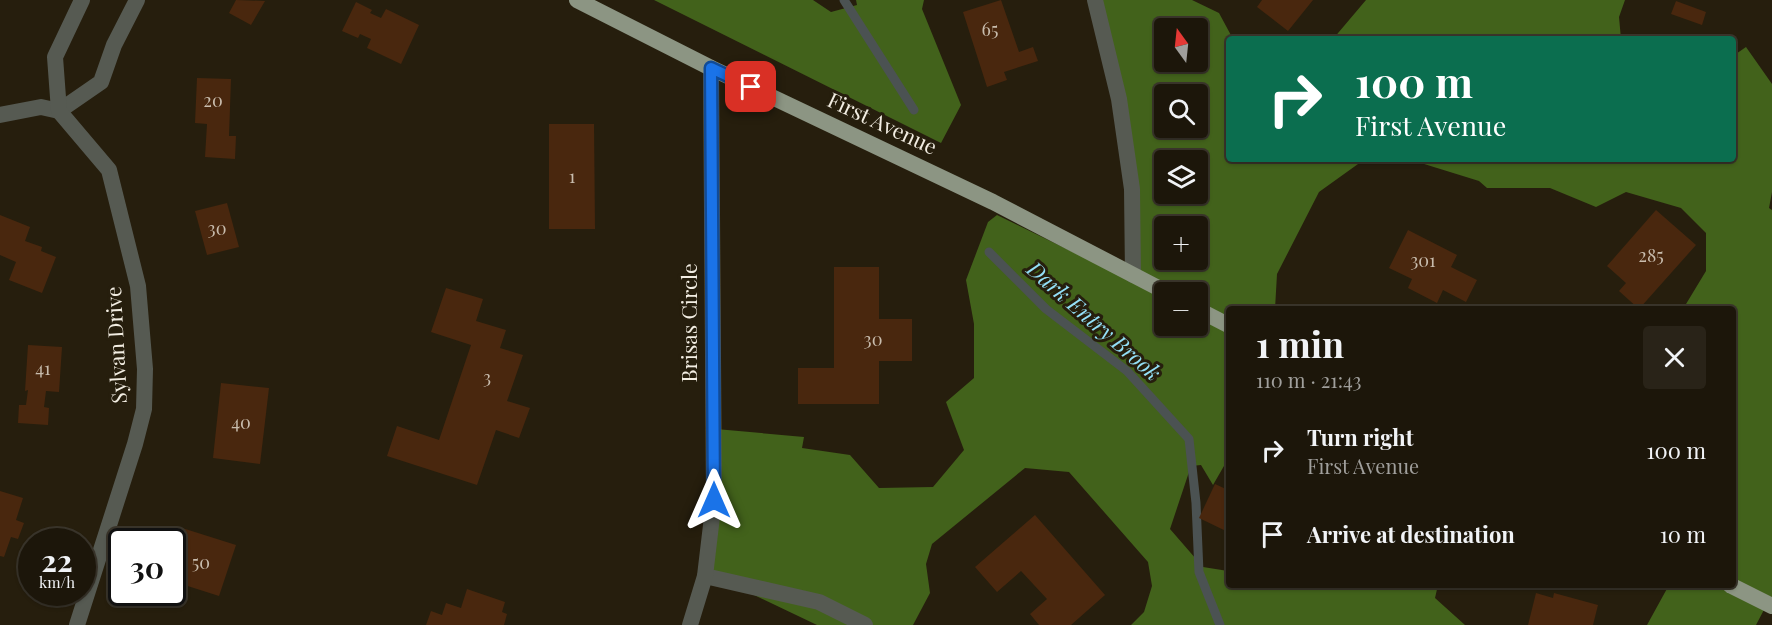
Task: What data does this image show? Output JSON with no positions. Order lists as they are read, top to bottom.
{
  "streets": {
    "main road": ["First Avenue"],
    "street": ["Brisas Circle", "Sylvan Drive"]
  },
  "crossings": [
    ["First Avenue", "Brisas Circle"]
  ],
  "water": ["Dark Entry Brook"],
  "house_numbers": [
    "65",
    "20",
    "1",
    "30",
    "285",
    "301",
    "30",
    "41",
    "3",
    "40",
    "50"
  ],
  "north": "top",
  "page": {
    "map_buttons": ["+", "−"],
    "turn": ["100 m", "First Avenue"],
    "heading": ["1 min", "110 m · 21:43"],
    "list": [
      {
        "name": "Turn right",
        "note": "First Avenue",
        "value": "100 m"
      },
      {
        "name": "Arrive at destination",
        "value": "10 m"
      }
    ],
    "speed": "22 km/h",
    "limit": "30"
  }
}
